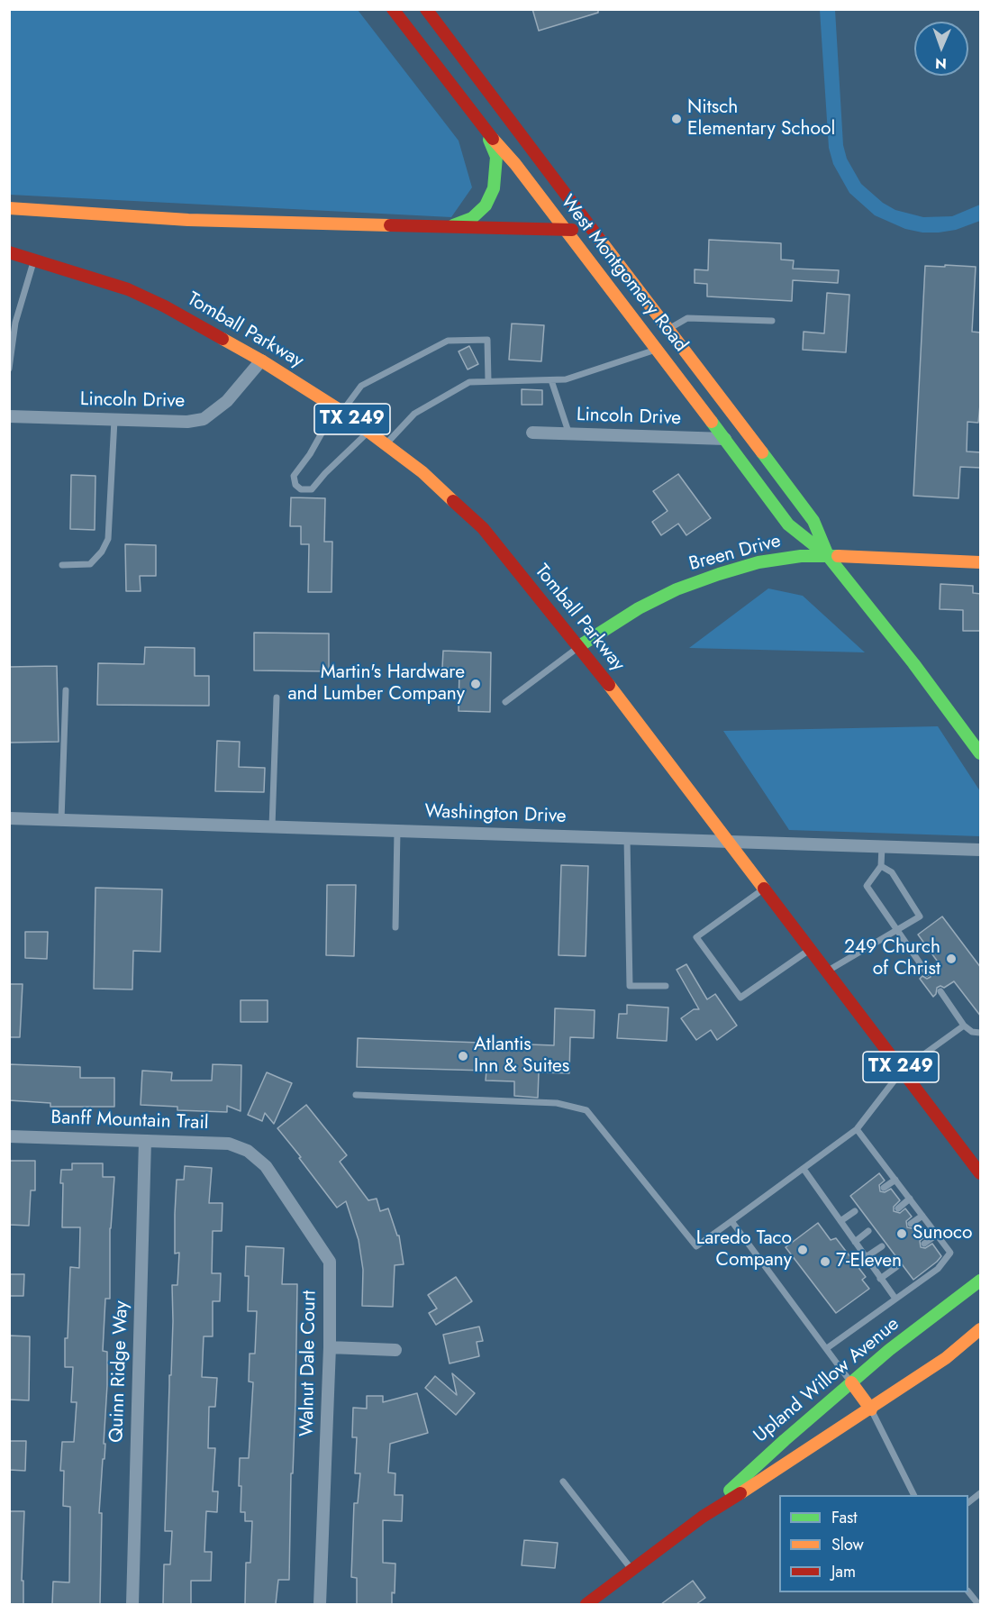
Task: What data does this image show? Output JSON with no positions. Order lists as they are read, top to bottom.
{
  "streets": {
    "main road": [
      "West Montgomery Road",
      "Tomball Parkway",
      "TX 249",
      "Breen Drive",
      "Upland Willow Avenue"
    ],
    "street": [
      "Lincoln Drive",
      "Washington Drive",
      "Banff Mountain Trail",
      "Walnut Dale Court",
      "Quinn Ridge Way"
    ]
  },
  "crossings": [
    ["West Montgomery Road", "Lincoln Drive"],
    ["West Montgomery Road", "Breen Drive"],
    ["Tomball Parkway", "Lincoln Drive"],
    ["Tomball Parkway", "Breen Drive"],
    ["Tomball Parkway", "Washington Drive"],
    ["Banff Mountain Trail", "Walnut Dale Court"],
    ["Banff Mountain Trail", "Quinn Ridge Way"]
  ],
  "places": [
    "Nitsch Elementary School",
    "Martin's Hardware and Lumber Company",
    "249 Church of Christ",
    "Atlantis Inn & Suites",
    "Sunoco",
    "Laredo Taco Company",
    "7-Eleven"
  ],
  "legend": ["Fast", "Slow", "Jam"],
  "north": "bottom"
}
